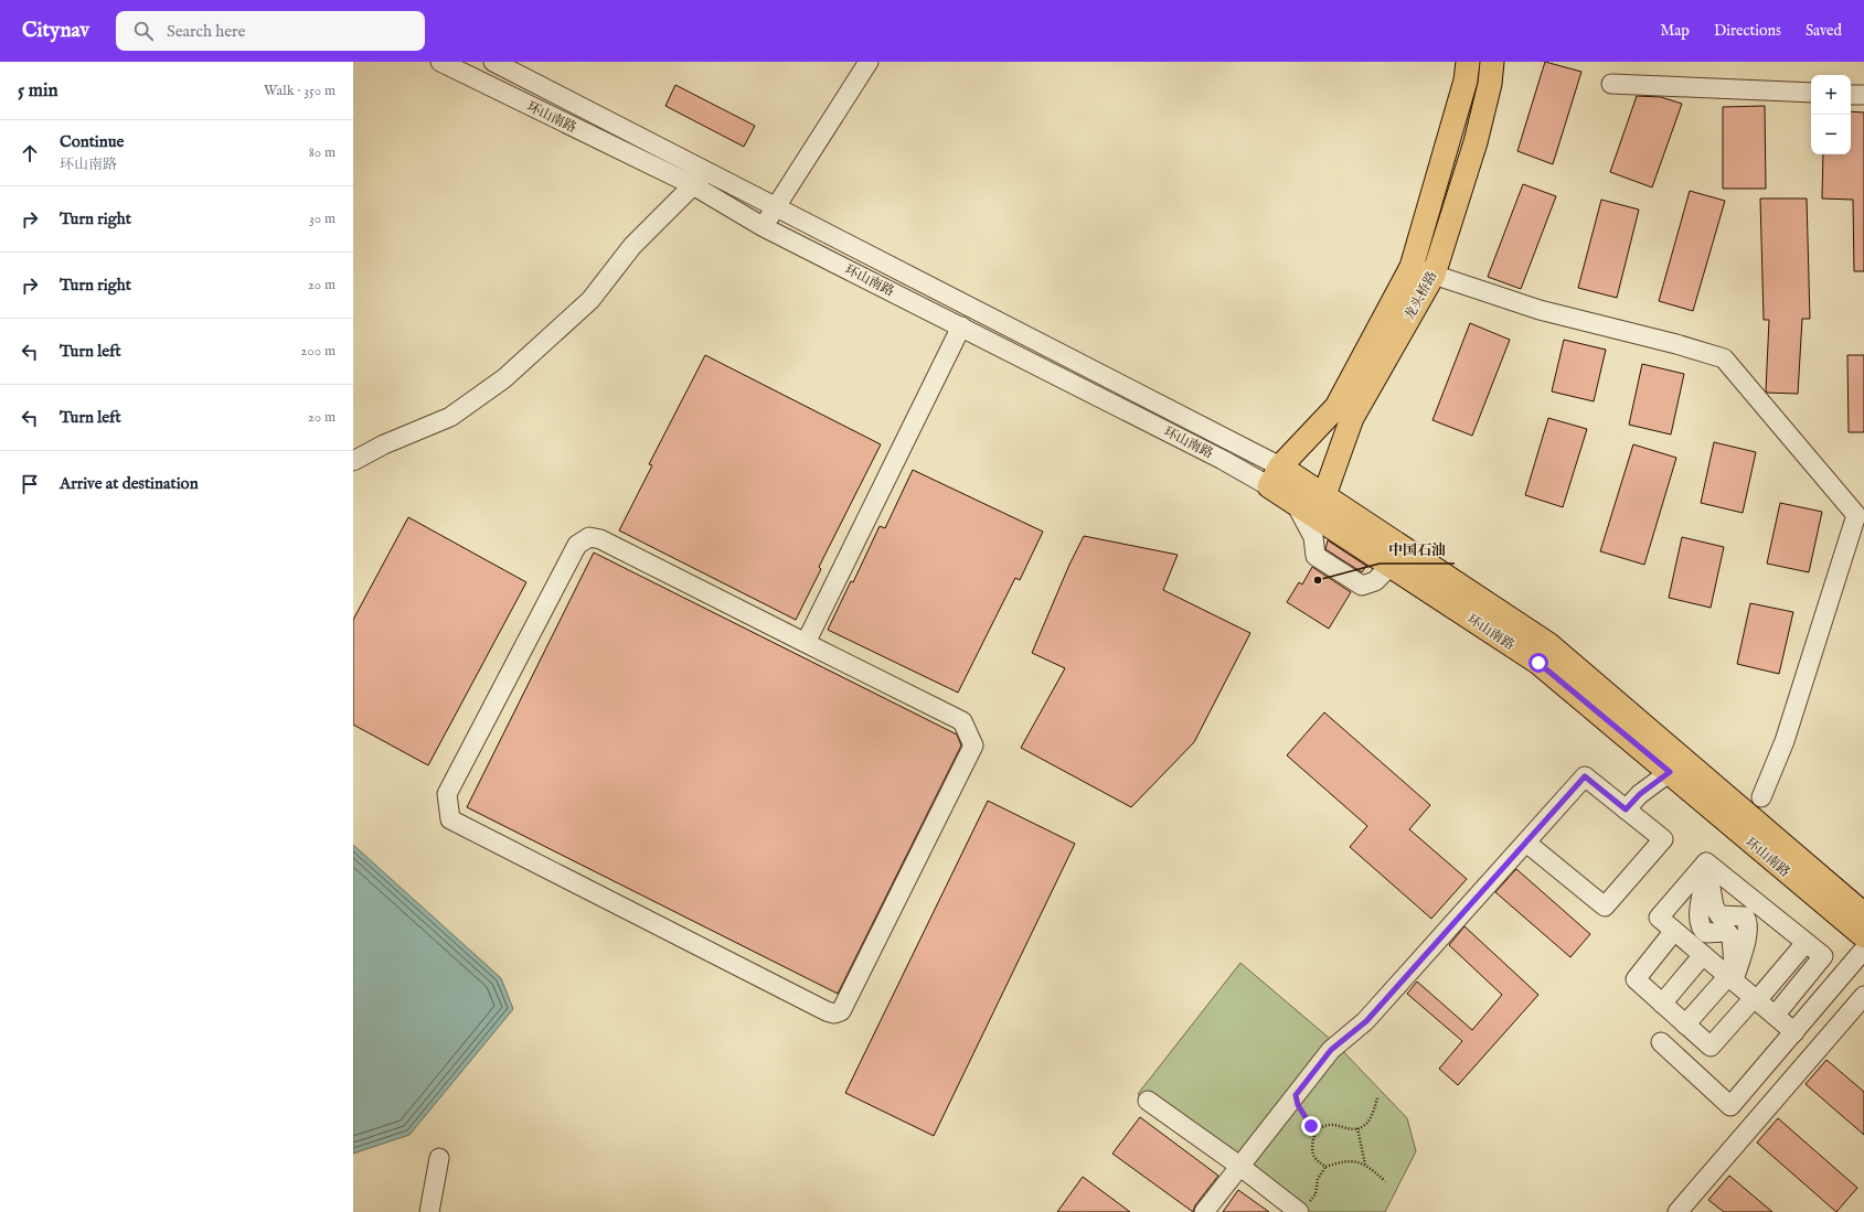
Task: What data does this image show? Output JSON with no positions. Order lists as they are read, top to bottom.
{
  "streets": {
    "main road": ["环山南路", "龙头桥路"]
  },
  "crossings": [
    ["环山南路", "龙头桥路"]
  ],
  "places": ["中国石油"],
  "page": {
    "header": "Citynav",
    "search": "Search here",
    "nav": ["Map", "Directions", "Saved"],
    "heading": ["5 min", "Walk · 350 m"],
    "map_buttons": ["+", "−"],
    "list": [
      ["Continue", "环山南路", "80 m"],
      ["Turn right", "30 m"],
      ["Turn right", "20 m"],
      ["Turn left", "200 m"],
      ["Turn left", "20 m"],
      "Arrive at destination"
    ]
  }
}
